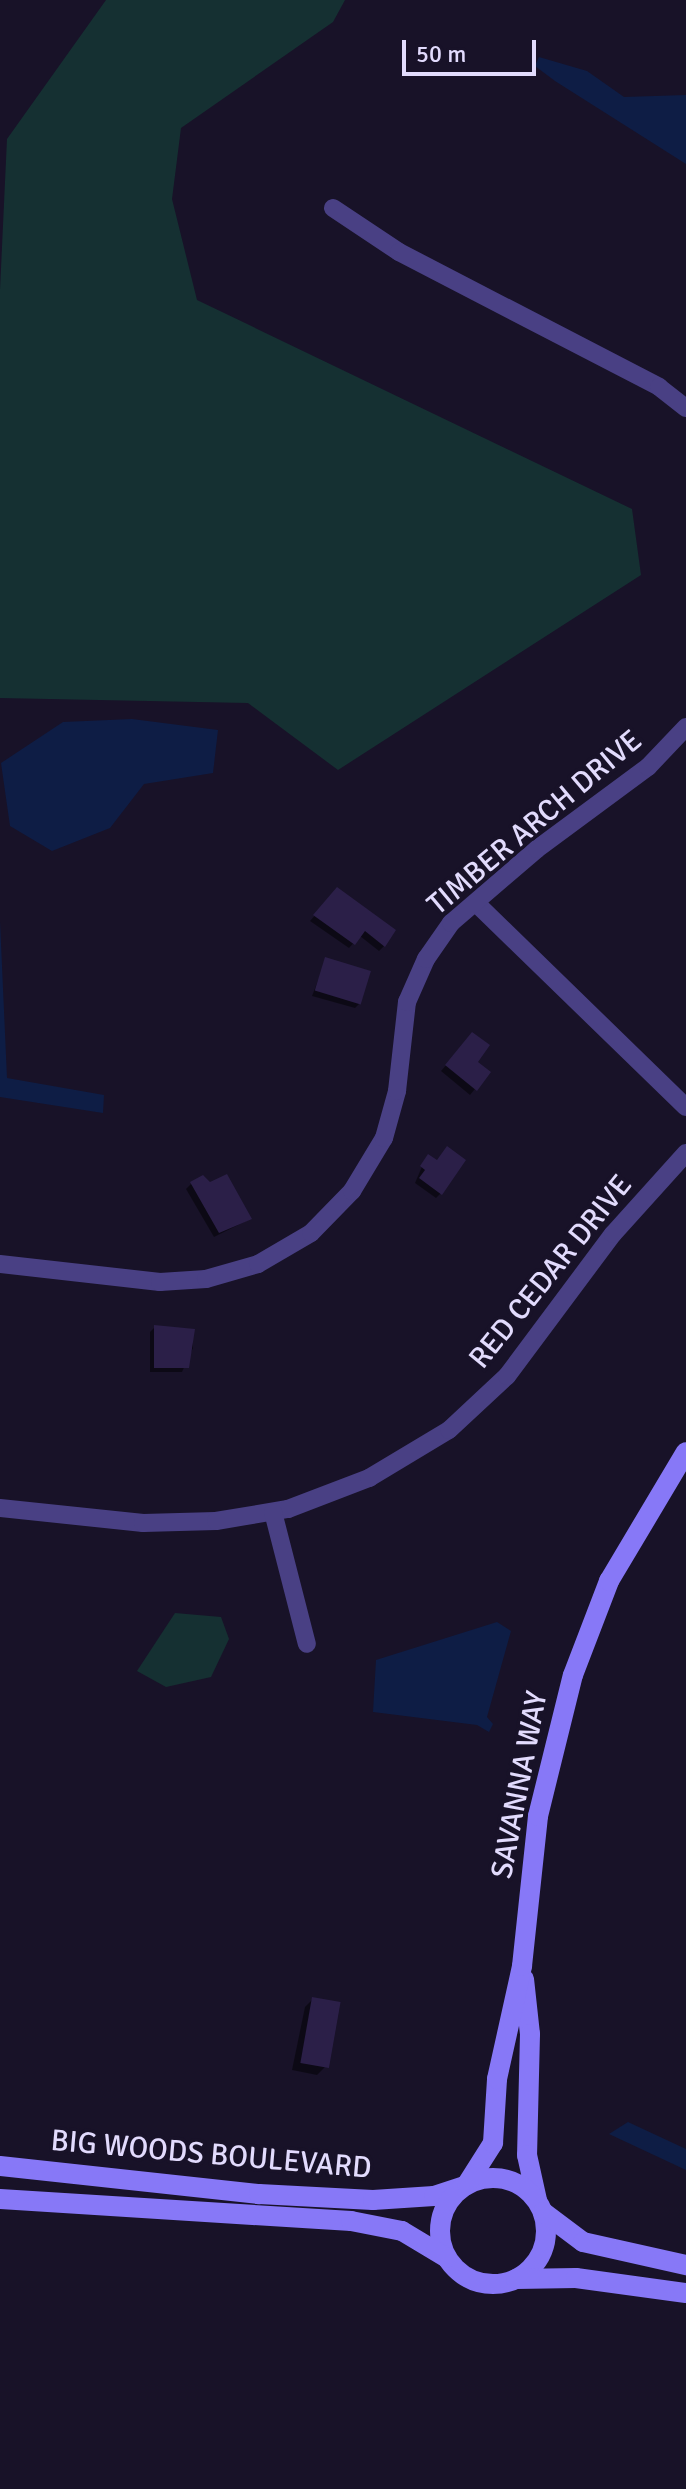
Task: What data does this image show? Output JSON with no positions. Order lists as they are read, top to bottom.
{
  "streets": {
    "street": [
      "TIMBER ARCH DRIVE",
      "RED CEDAR DRIVE",
      "SAVANNA WAY",
      "BIG WOODS BOULEVARD"
    ]
  },
  "crossings": [
    ["SAVANNA WAY", "BIG WOODS BOULEVARD"]
  ],
  "scale_bar": "50 m"
}
